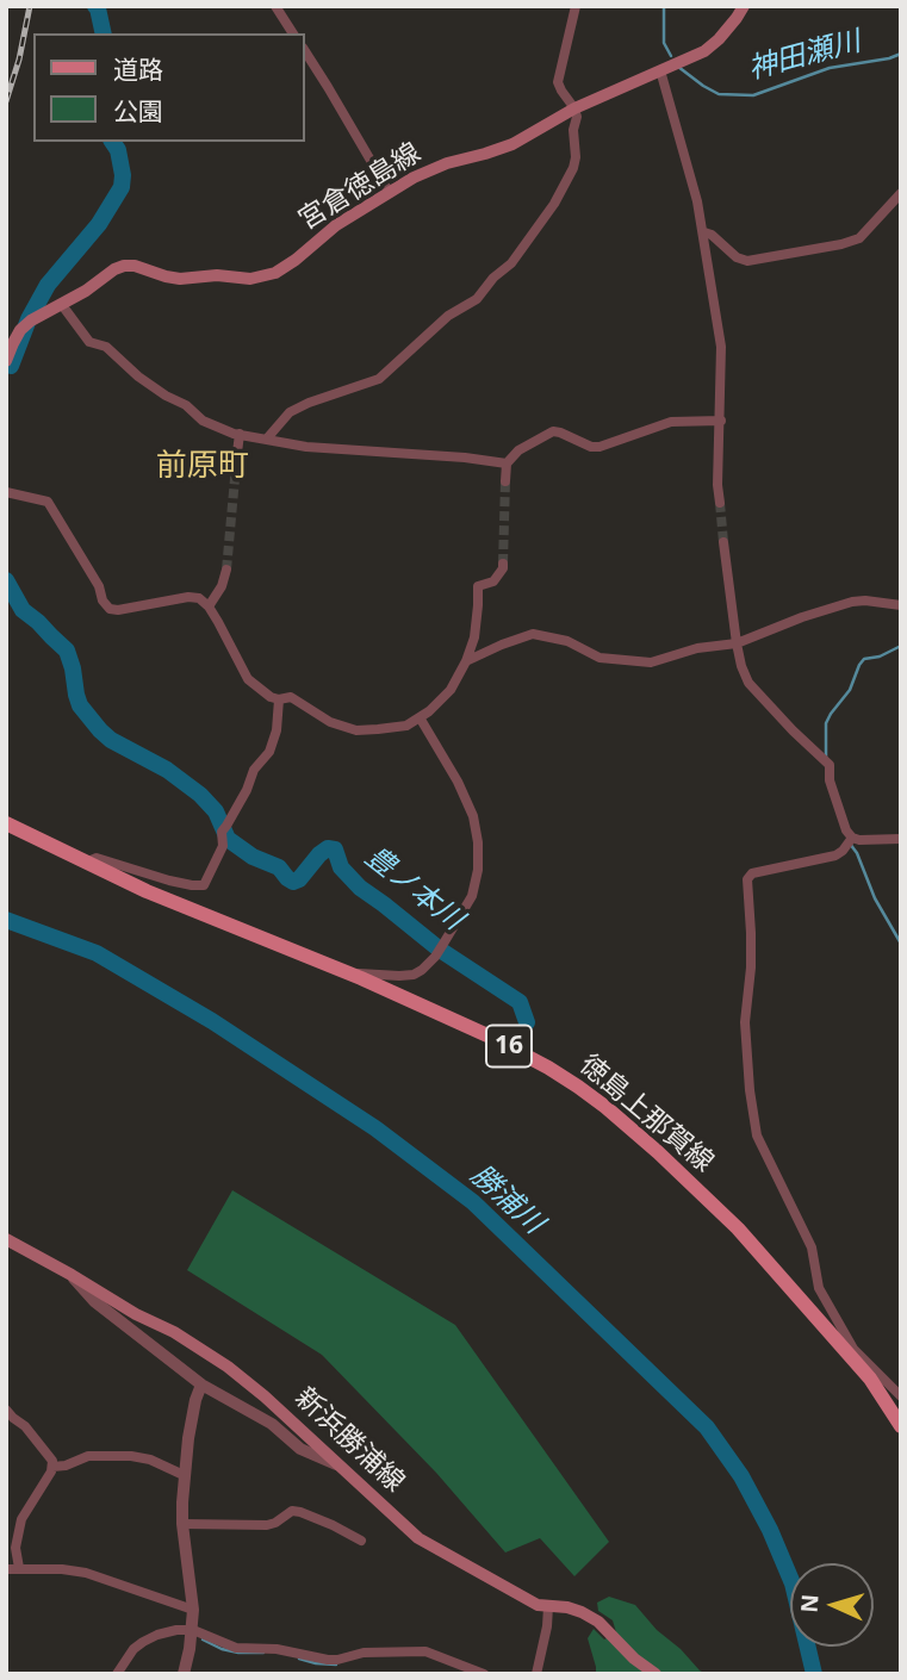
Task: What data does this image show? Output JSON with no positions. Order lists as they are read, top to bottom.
{
  "streets": {
    "main road": [
      "宮倉徳島線",
      "16",
      "徳島上那賀線",
      "新浜勝浦線"
    ]
  },
  "districts": ["前原町"],
  "water": ["神田瀬川", "豊ノ本川", "勝浦川"],
  "legend": ["道路", "公園"],
  "north": "left"
}
